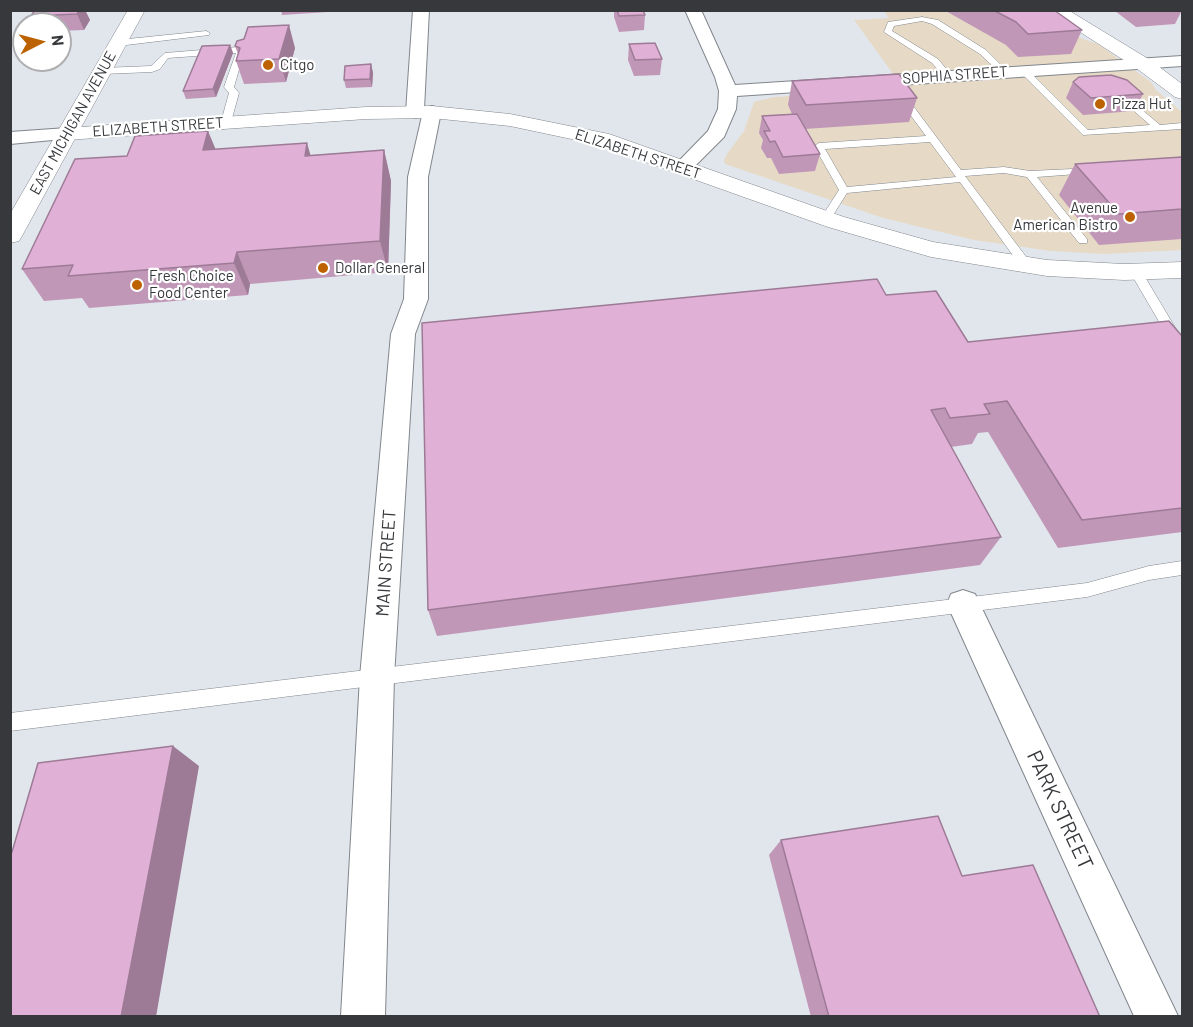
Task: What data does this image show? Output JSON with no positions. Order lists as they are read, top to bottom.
{
  "streets": {
    "street": [
      "SOPHIA STREET",
      "EAST MICHIGAN AVENUE",
      "ELIZABETH STREET",
      "MAIN STREET",
      "PARK STREET"
    ]
  },
  "crossings": [
    ["EAST MICHIGAN AVENUE", "ELIZABETH STREET"],
    ["ELIZABETH STREET", "MAIN STREET"]
  ],
  "places": [
    "Citgo",
    "Pizza Hut",
    "Avenue American Bistro",
    "Dollar General",
    "Fresh Choice Food Center"
  ],
  "north": "right"
}
